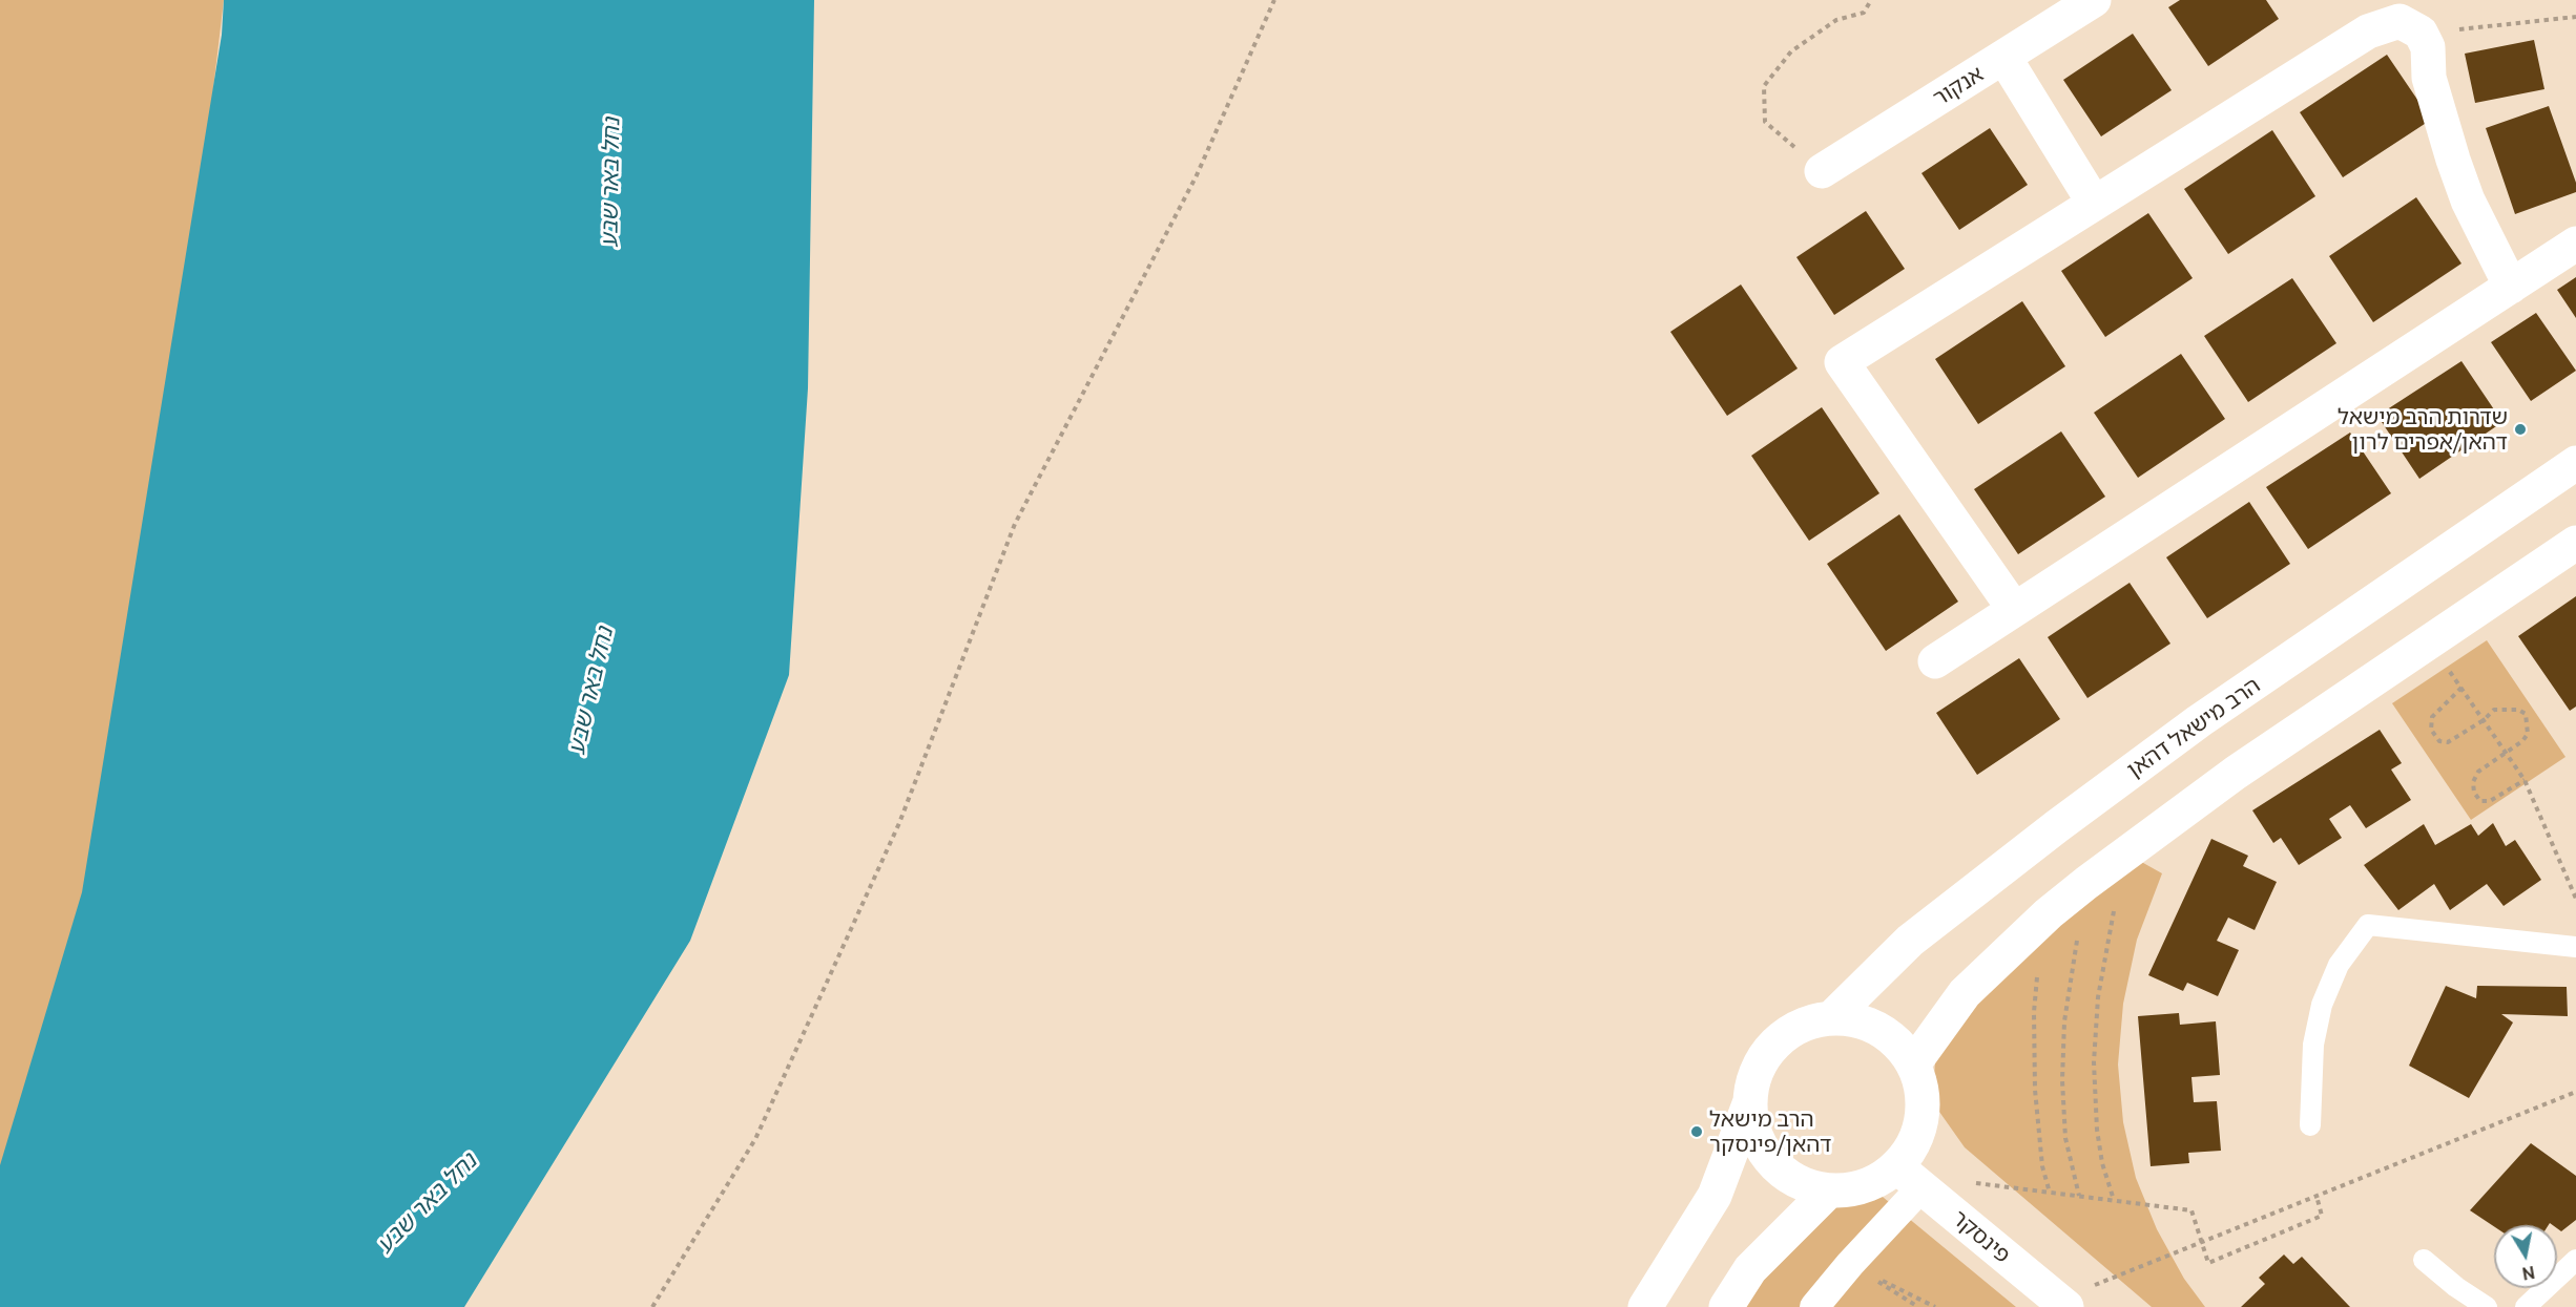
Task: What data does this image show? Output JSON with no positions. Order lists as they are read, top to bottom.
{
  "streets": {
    "street": ["אנקור", "הרב מישאל דהאן", "פינסקר"]
  },
  "crossings": [
    ["הרב מישאל דהאן", "פינסקר"]
  ],
  "water": ["נחל באר שבע"],
  "places": ["שדרות הרב מישאל דהאן/אפרים לרון", "הרב מישאל דהאן/פינסקר"],
  "north": "bottom"
}
